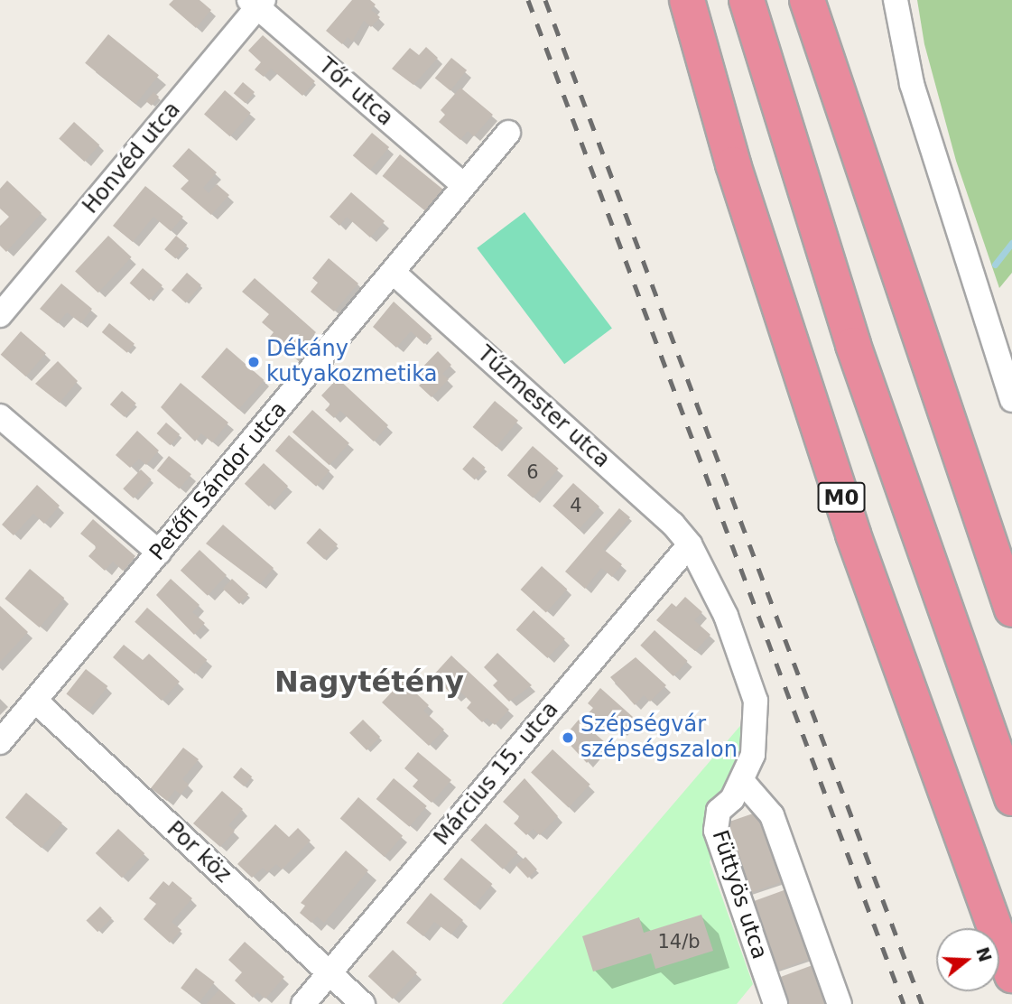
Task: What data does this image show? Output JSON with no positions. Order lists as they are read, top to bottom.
{
  "streets": {
    "highway": ["M0"],
    "street": [
      "Tőr utca",
      "Honvéd utca",
      "Tűzmester utca",
      "Petőfi Sándor utca",
      "Március 15. utca",
      "Por köz",
      "Füttyös utca"
    ]
  },
  "crossings": [
    ["Tőr utca", "Honvéd utca"],
    ["Tőr utca", "Petőfi Sándor utca"],
    ["Tűzmester utca", "Petőfi Sándor utca"],
    ["Tűzmester utca", "Március 15. utca"],
    ["Tűzmester utca", "Füttyös utca"],
    ["Petőfi Sándor utca", "Por köz"],
    ["Március 15. utca", "Por köz"],
    ["Március 15. utca", "Füttyös utca"]
  ],
  "districts": ["Nagytétény"],
  "places": ["Dékány kutyakozmetika", "Szépségvár szépségszalon"],
  "house_numbers": ["6", "4", "14/b"],
  "north": "right"
}
